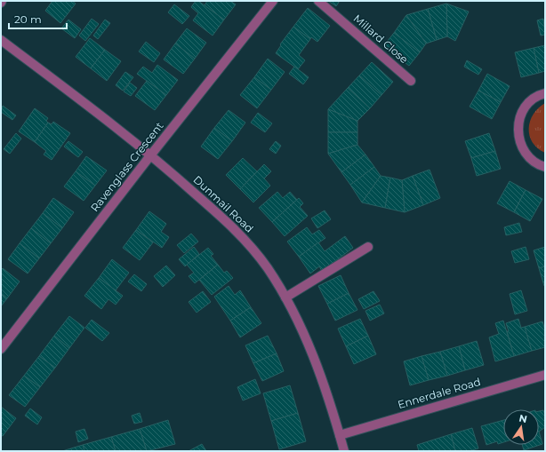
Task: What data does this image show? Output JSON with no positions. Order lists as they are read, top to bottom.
{
  "streets": {
    "street": [
      "Millard Close",
      "Ravenglass Crescent",
      "Dunmail Road",
      "Ennerdale Road"
    ]
  },
  "crossings": [
    ["Ravenglass Crescent", "Dunmail Road"],
    ["Dunmail Road", "Ennerdale Road"]
  ],
  "scale_bar": "20 m",
  "north": "top"
}
